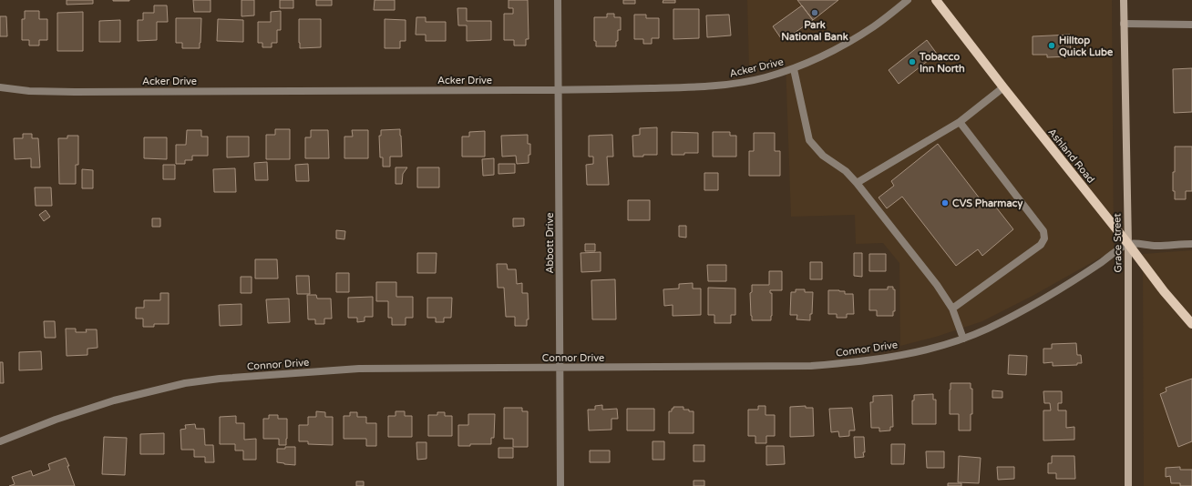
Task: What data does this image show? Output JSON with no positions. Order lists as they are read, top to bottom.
{
  "streets": {
    "main road": ["Ashland Road"],
    "street": [
      "Acker Drive",
      "Abbott Drive",
      "Grace Street",
      "Connor Drive"
    ]
  },
  "crossings": [
    ["Acker Drive", "Abbott Drive"],
    ["Ashland Road", "Grace Street"],
    ["Ashland Road", "Connor Drive"],
    ["Abbott Drive", "Connor Drive"],
    ["Grace Street", "Connor Drive"]
  ],
  "places": [
    "Park National Bank",
    "Hilltop Quick Lube",
    "Tobacco Inn North",
    "CVS Pharmacy"
  ]
}
